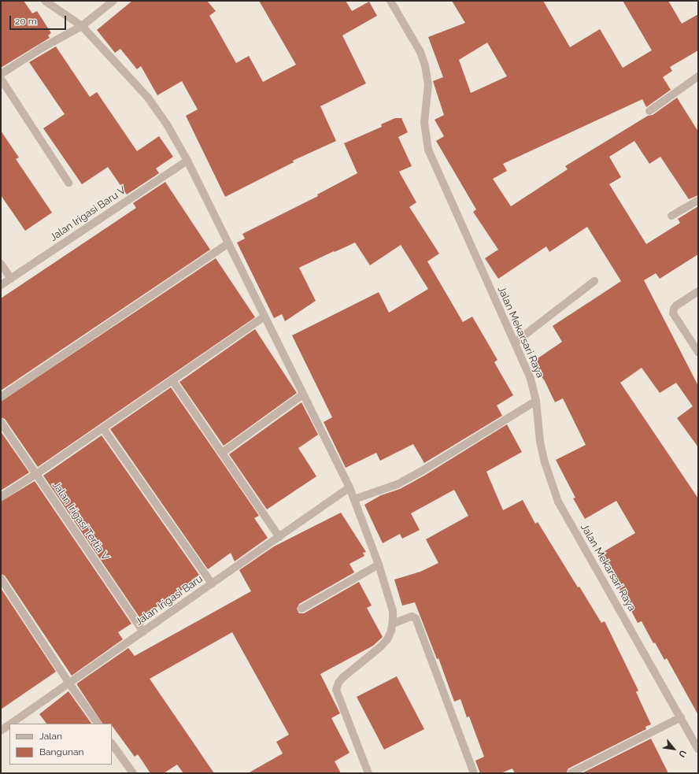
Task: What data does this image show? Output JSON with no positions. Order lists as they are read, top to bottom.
{
  "streets": {
    "street": [
      "Jalan Irigasi Baru V",
      "Jalan Mekarsari Raya",
      "Jalan Irigasi Tertia V",
      "Jalan Irigasi Baru"
    ]
  },
  "crossings": [
    ["Jalan Irigasi Tertia V", "Jalan Irigasi Baru"]
  ],
  "legend": ["Jalan", "Bangunan"],
  "scale_bar": "20 m",
  "north": "bottom right"
}
